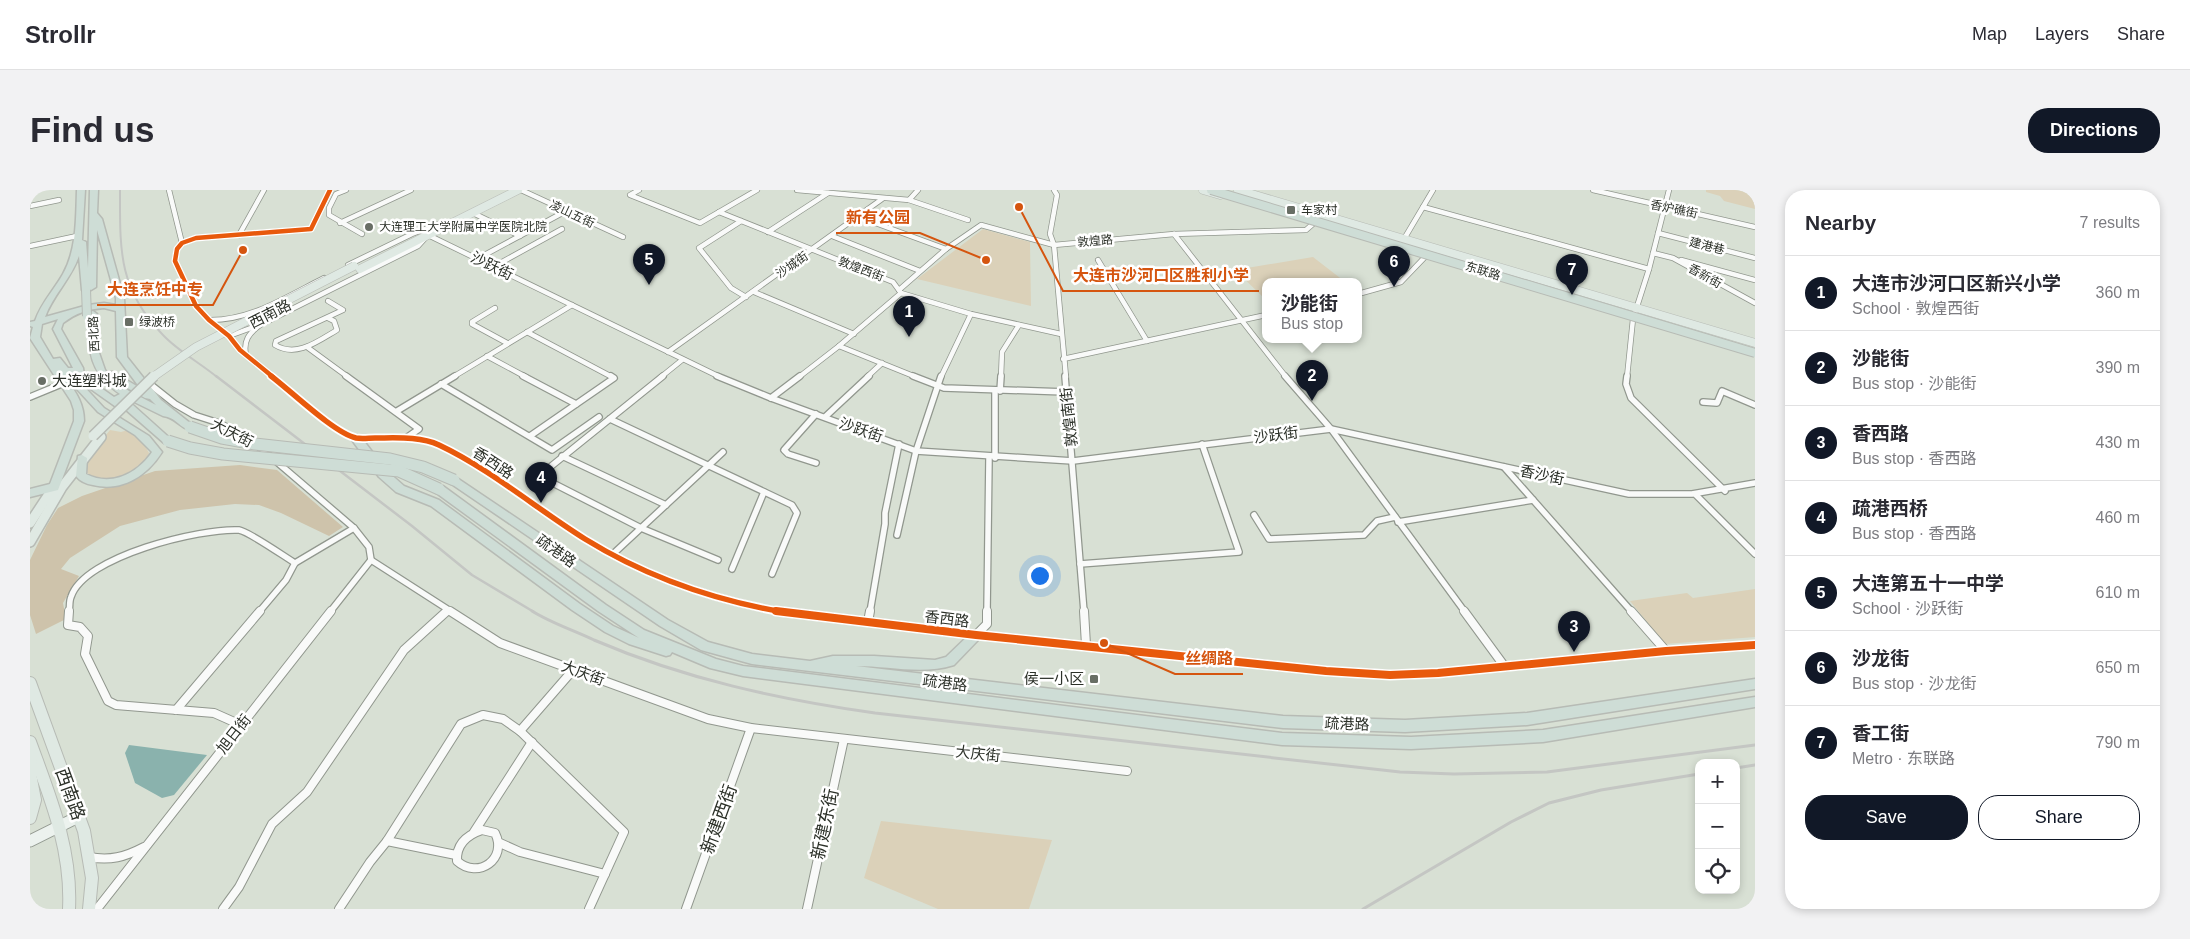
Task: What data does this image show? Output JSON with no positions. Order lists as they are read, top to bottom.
{
  "streets": {
    "highway": ["东联路", "西北路", "疏港路"],
    "main road": ["西南路"],
    "street": [
      "香炉礁街",
      "凌山五街",
      "敦煌路",
      "建港巷",
      "沙城街",
      "沙跃街",
      "敦煌西街",
      "香新街",
      "敦煌南街",
      "大庆街",
      "香西路",
      "香沙街",
      "旭日街",
      "新建西街",
      "新建东街"
    ]
  },
  "crossings": [
    ["凌山五街", "西南路"],
    ["敦煌路", "敦煌西街"],
    ["敦煌路", "敦煌南街"],
    ["沙城街", "沙跃街"],
    ["沙城街", "敦煌西街"],
    ["沙跃街", "西南路"],
    ["沙跃街", "敦煌南街"],
    ["沙跃街", "香沙街"],
    ["敦煌西街", "敦煌南街"],
    ["西北路", "疏港路"],
    ["敦煌南街", "香西路"],
    ["大庆街", "旭日街"],
    ["大庆街", "新建西街"],
    ["大庆街", "新建东街"]
  ],
  "places": {
    "other": [
      "大连市沙河口区胜利小学",
      "大连理工大学附属中学医院北院",
      "大连烹饪中专",
      "新有公园",
      "大连塑料城",
      "丝绸路"
    ],
    "transit": ["车家村", "绿波桥", "侯一小区"]
  },
  "page": {
    "header": "Strollr",
    "nav": ["Map", "Layers", "Share"],
    "buttons": [
      "Directions",
      ["Save", "Share"]
    ],
    "title": "Find us",
    "heading": ["Nearby", "7 results"],
    "pins": [
      "5",
      "6",
      "7",
      "1",
      "2",
      "4",
      "3"
    ],
    "list": [
      {
        "mark": "1",
        "name": "大连市沙河口区新兴小学",
        "note": "School · 敦煌西街",
        "value": "360 m"
      },
      {
        "mark": "2",
        "name": "沙能街",
        "note": "Bus stop · 沙能街",
        "value": "390 m"
      },
      {
        "mark": "3",
        "name": "香西路",
        "note": "Bus stop · 香西路",
        "value": "430 m"
      },
      {
        "mark": "4",
        "name": "疏港西桥",
        "note": "Bus stop · 香西路",
        "value": "460 m"
      },
      {
        "mark": "5",
        "name": "大连第五十一中学",
        "note": "School · 沙跃街",
        "value": "610 m"
      },
      {
        "mark": "6",
        "name": "沙龙街",
        "note": "Bus stop · 沙龙街",
        "value": "650 m"
      },
      {
        "mark": "7",
        "name": "香工街",
        "note": "Metro · 东联路",
        "value": "790 m"
      }
    ],
    "popup": ["沙能街", "Bus stop"],
    "map_buttons": ["+", "−"]
  }
}
